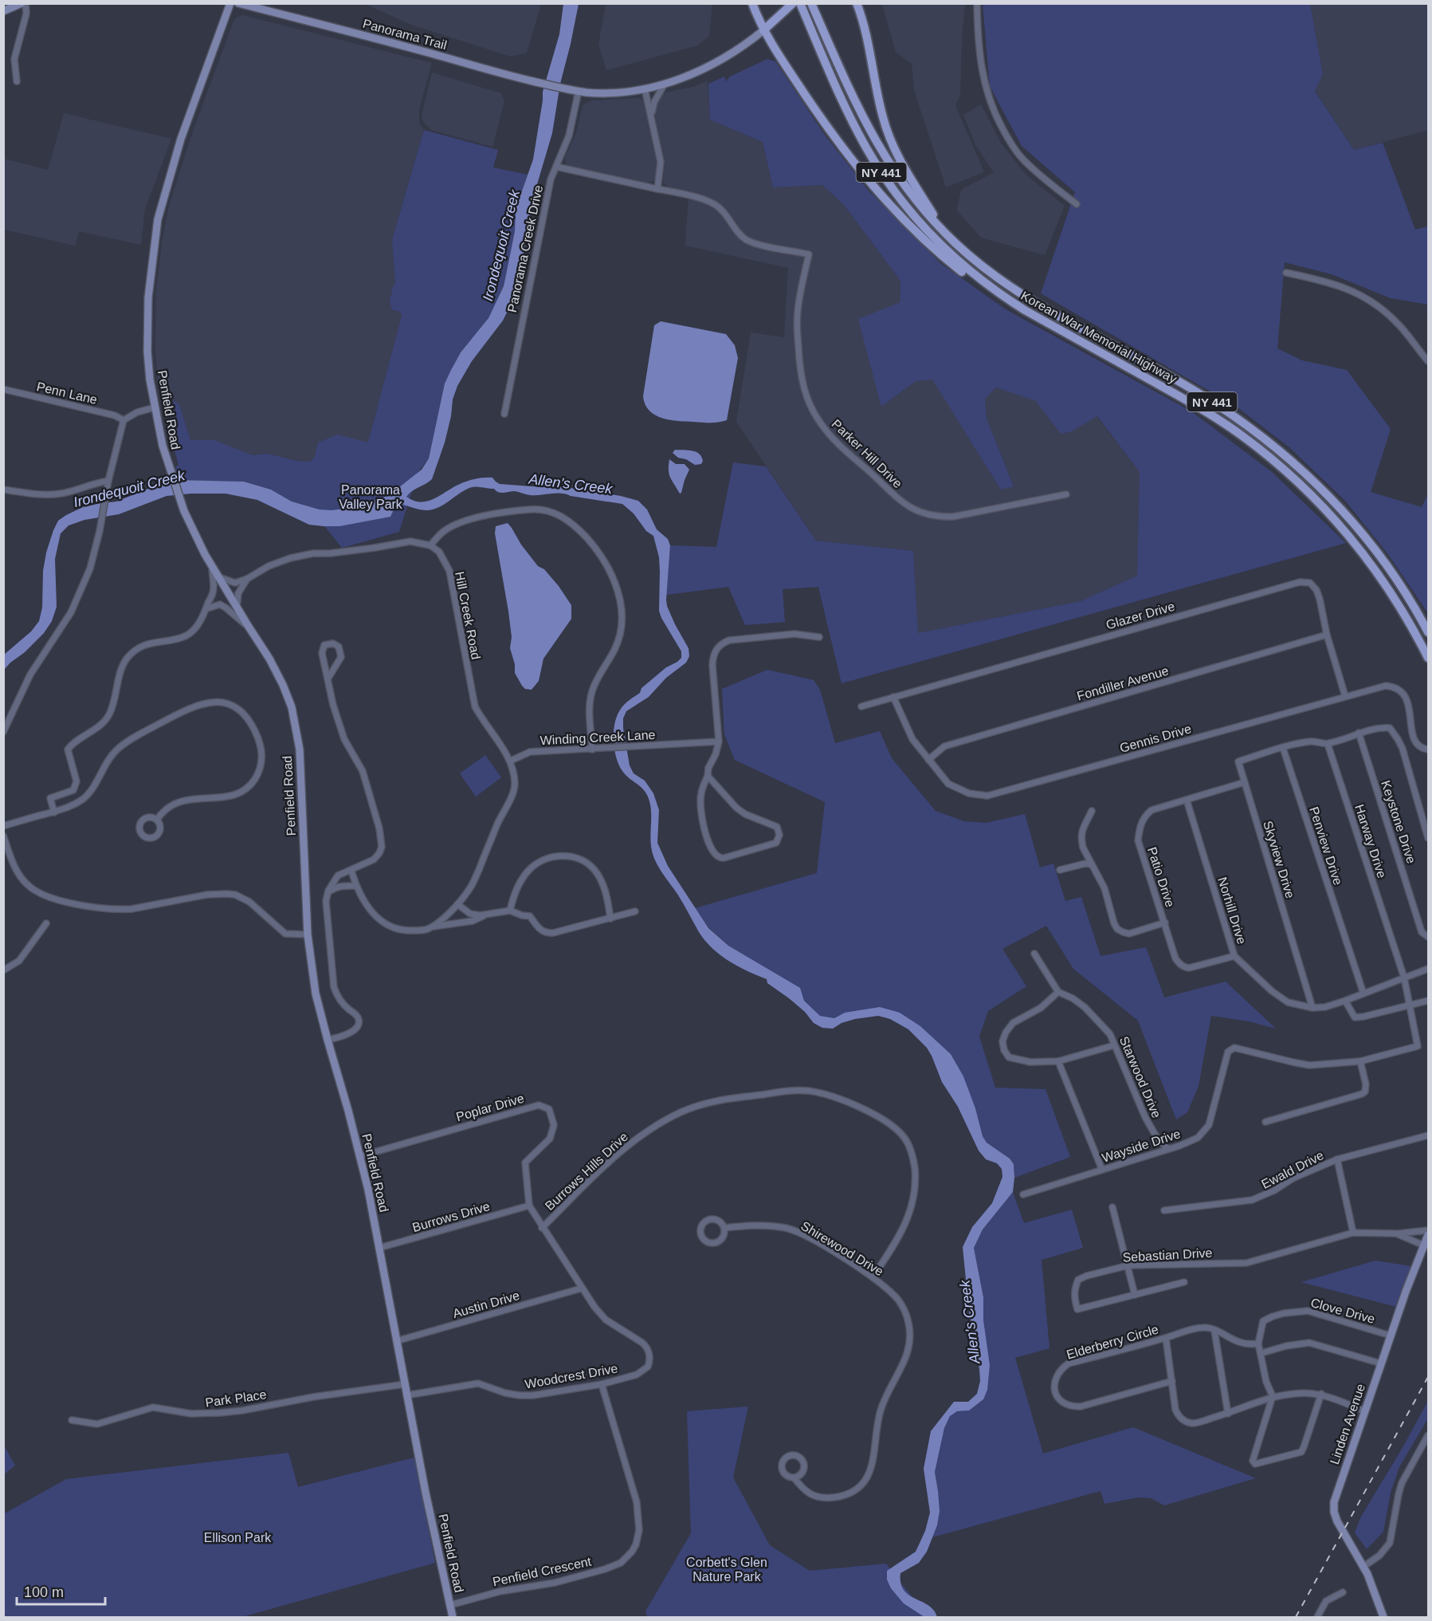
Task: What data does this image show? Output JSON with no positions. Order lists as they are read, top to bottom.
{
  "streets": {
    "main road": [
      "Panorama Trail",
      "NY 441",
      "Korean War Memorial Highway",
      "Penfield Road",
      "Linden Avenue"
    ],
    "street": [
      "Panorama Creek Drive",
      "Penn Lane",
      "Parker Hill Drive",
      "Hill Creek Road",
      "Glazer Drive",
      "Fondiller Avenue",
      "Winding Creek Lane",
      "Gennis Drive",
      "Keystone Drive",
      "Harway Drive",
      "Penview Drive",
      "Skyview Drive",
      "Patio Drive",
      "Norhill Drive",
      "Starwood Drive",
      "Poplar Drive",
      "Wayside Drive",
      "Ewald Drive",
      "Burrows Hills Drive",
      "Burrows Drive",
      "Shirewood Drive",
      "Sebastian Drive",
      "Austin Drive",
      "Clove Drive",
      "Elderberry Circle",
      "Woodcrest Drive",
      "Park Place",
      "Penfield Crescent"
    ]
  },
  "crossings": [
    ["Panorama Trail", "Panorama Creek Drive"],
    ["Panorama Creek Drive", "Parker Hill Drive"],
    ["Penfield Road", "Poplar Drive"],
    ["Penfield Road", "Burrows Drive"],
    ["Penfield Road", "Austin Drive"],
    ["Penfield Road", "Woodcrest Drive"],
    ["Penfield Road", "Park Place"],
    ["Penfield Road", "Penfield Crescent"],
    ["Hill Creek Road", "Winding Creek Lane"],
    ["Glazer Drive", "Fondiller Avenue"],
    ["Glazer Drive", "Gennis Drive"],
    ["Fondiller Avenue", "Gennis Drive"],
    ["Harway Drive", "Norhill Drive"],
    ["Harway Drive", "Wayside Drive"],
    ["Penview Drive", "Skyview Drive"],
    ["Penview Drive", "Norhill Drive"],
    ["Skyview Drive", "Patio Drive"],
    ["Skyview Drive", "Norhill Drive"],
    ["Patio Drive", "Norhill Drive"],
    ["Starwood Drive", "Wayside Drive"],
    ["Poplar Drive", "Burrows Drive"],
    ["Poplar Drive", "Woodcrest Drive"],
    ["Burrows Hills Drive", "Shirewood Drive"],
    ["Burrows Hills Drive", "Woodcrest Drive"],
    ["Burrows Drive", "Woodcrest Drive"],
    ["Sebastian Drive", "Linden Avenue"],
    ["Austin Drive", "Woodcrest Drive"],
    ["Clove Drive", "Elderberry Circle"],
    ["Clove Drive", "Linden Avenue"],
    ["Woodcrest Drive", "Penfield Crescent"]
  ],
  "water": ["Irondequoit Creek", "Allen's Creek"],
  "parks": ["Panorama Valley Park", "Ellison Park", "Corbett's Glen Nature Park"],
  "scale_bar": "100 m"
}
